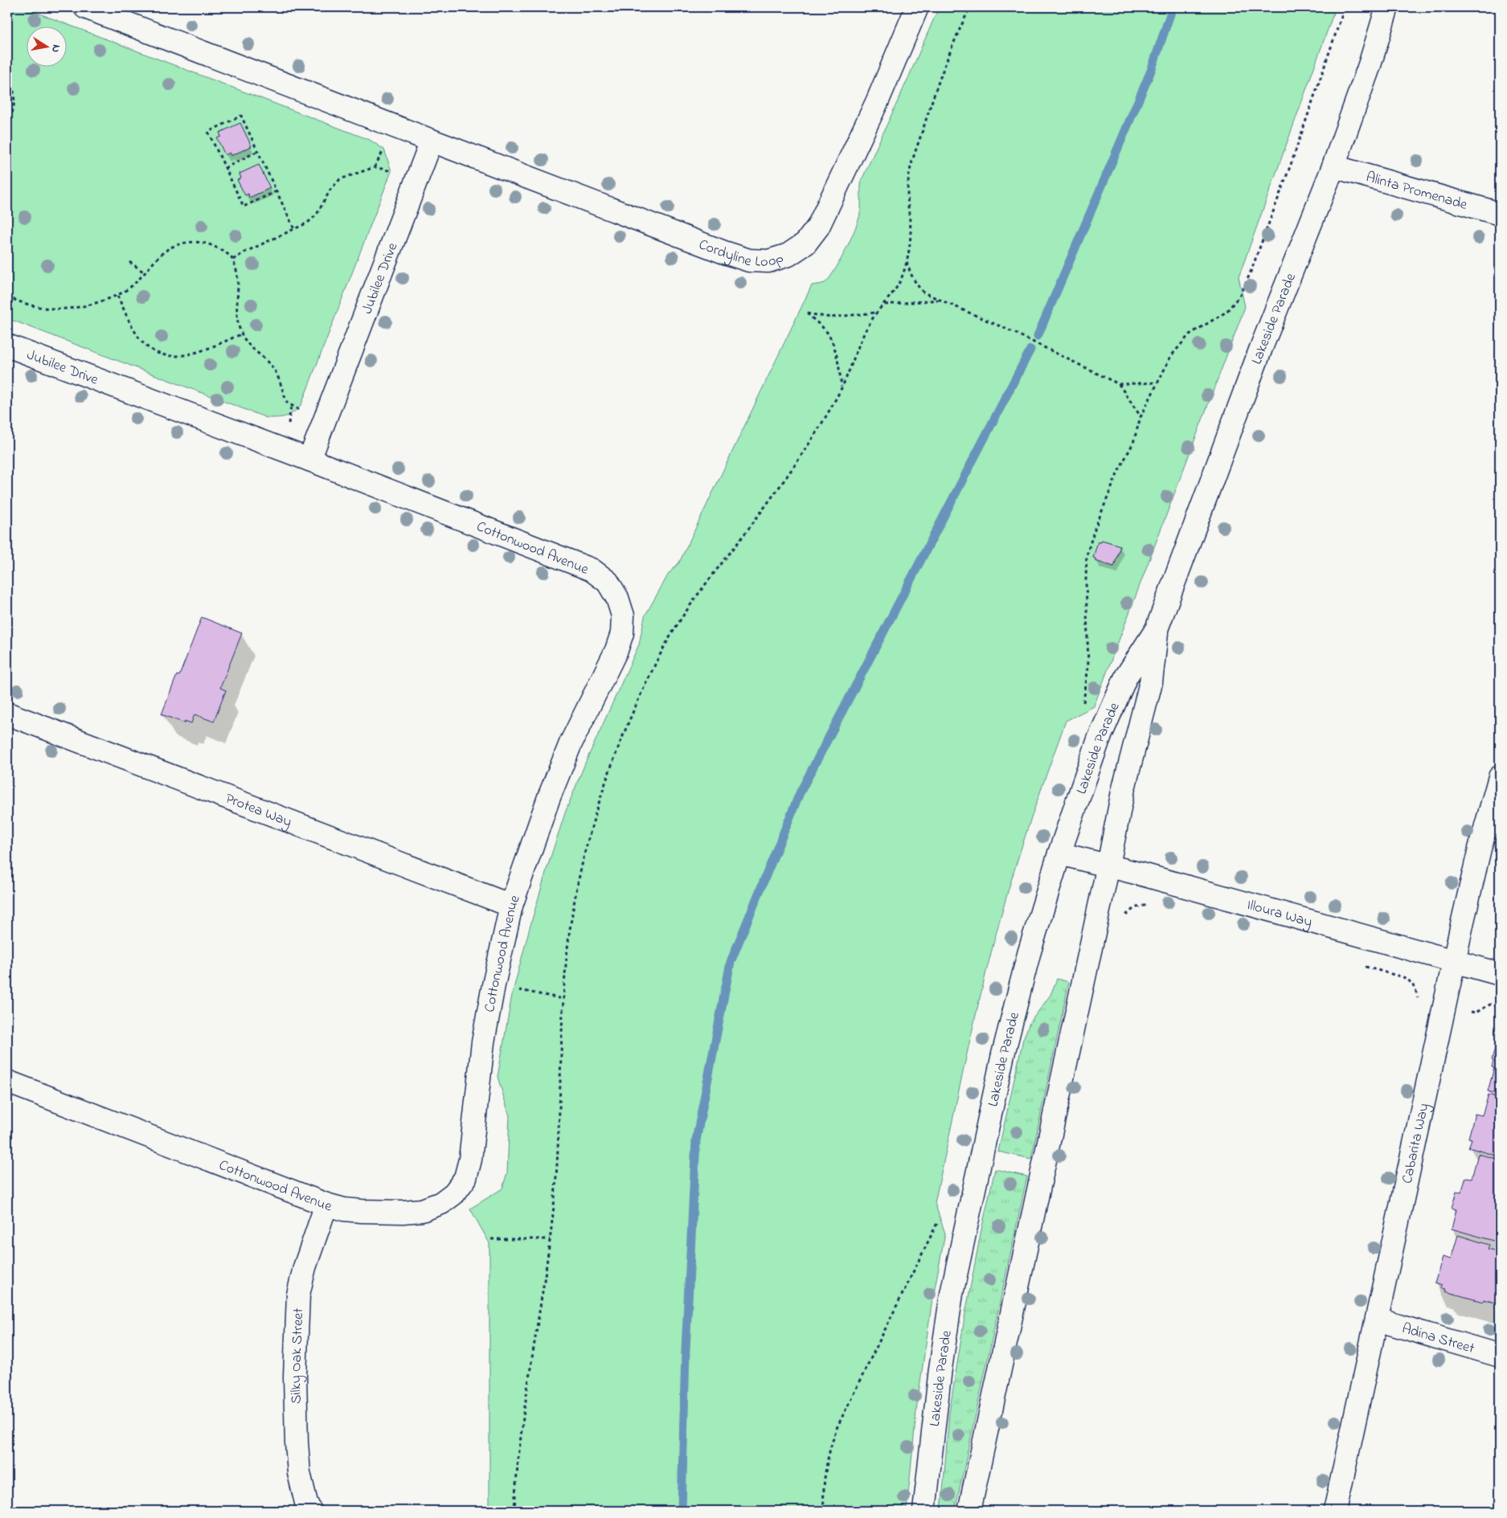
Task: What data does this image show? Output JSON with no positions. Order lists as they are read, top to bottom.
{
  "streets": {
    "street": [
      "Alinta Promenade",
      "Cordyline Loop",
      "Jubilee Drive",
      "Lakeside Parade",
      "Cottonwood Avenue",
      "Protea Way",
      "Illoura Way",
      "Cabarita Way",
      "Adina Street",
      "Silky Oak Street"
    ]
  },
  "crossings": [
    ["Alinta Promenade", "Lakeside Parade"],
    ["Cordyline Loop", "Jubilee Drive"],
    ["Jubilee Drive", "Cottonwood Avenue"],
    ["Lakeside Parade", "Illoura Way"],
    ["Cottonwood Avenue", "Protea Way"],
    ["Cottonwood Avenue", "Silky Oak Street"],
    ["Illoura Way", "Cabarita Way"],
    ["Cabarita Way", "Adina Street"]
  ],
  "north": "right"
}
